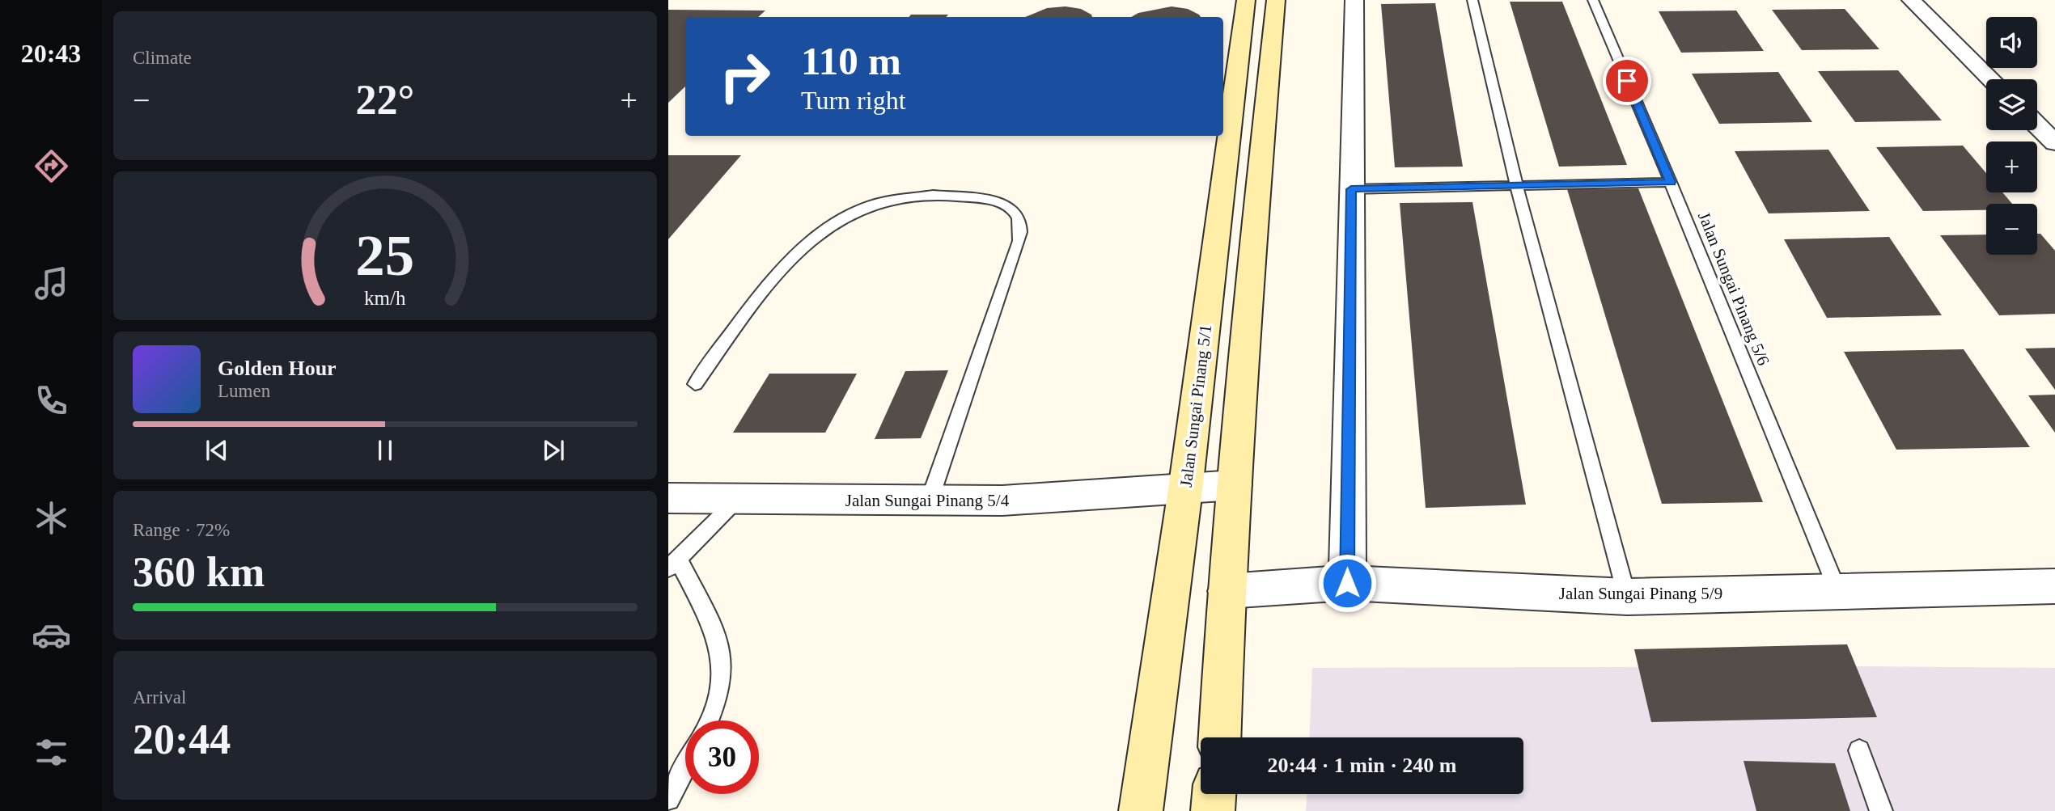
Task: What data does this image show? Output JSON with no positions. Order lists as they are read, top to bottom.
{
  "streets": {
    "street": ["Jalan Sungai Pinang 5/1", "Jalan Sungai Pinang 5/4", "Jalan Sungai Pinang 5/9"],
    "lane": ["Jalan Sungai Pinang 5/6"]
  },
  "crossings": [
    ["Jalan Sungai Pinang 5/6", "Jalan Sungai Pinang 5/9"],
    ["Jalan Sungai Pinang 5/1", "Jalan Sungai Pinang 5/4"]
  ],
  "page": {
    "tabs": "20:43",
    "tile": [
      "Climate",
      ["Range · 72%", "360 km"],
      ["Arrival", "20:44"]
    ],
    "map_buttons": ["+", "−"],
    "turn": ["110 m", "Turn right"],
    "heat": ["−", "22°", "+"],
    "song": ["Golden Hour", "Lumen"],
    "limit": "30",
    "trip": "20:44 · 1 min · 240 m",
    "gauge": ["25", "km/h"]
  }
}
